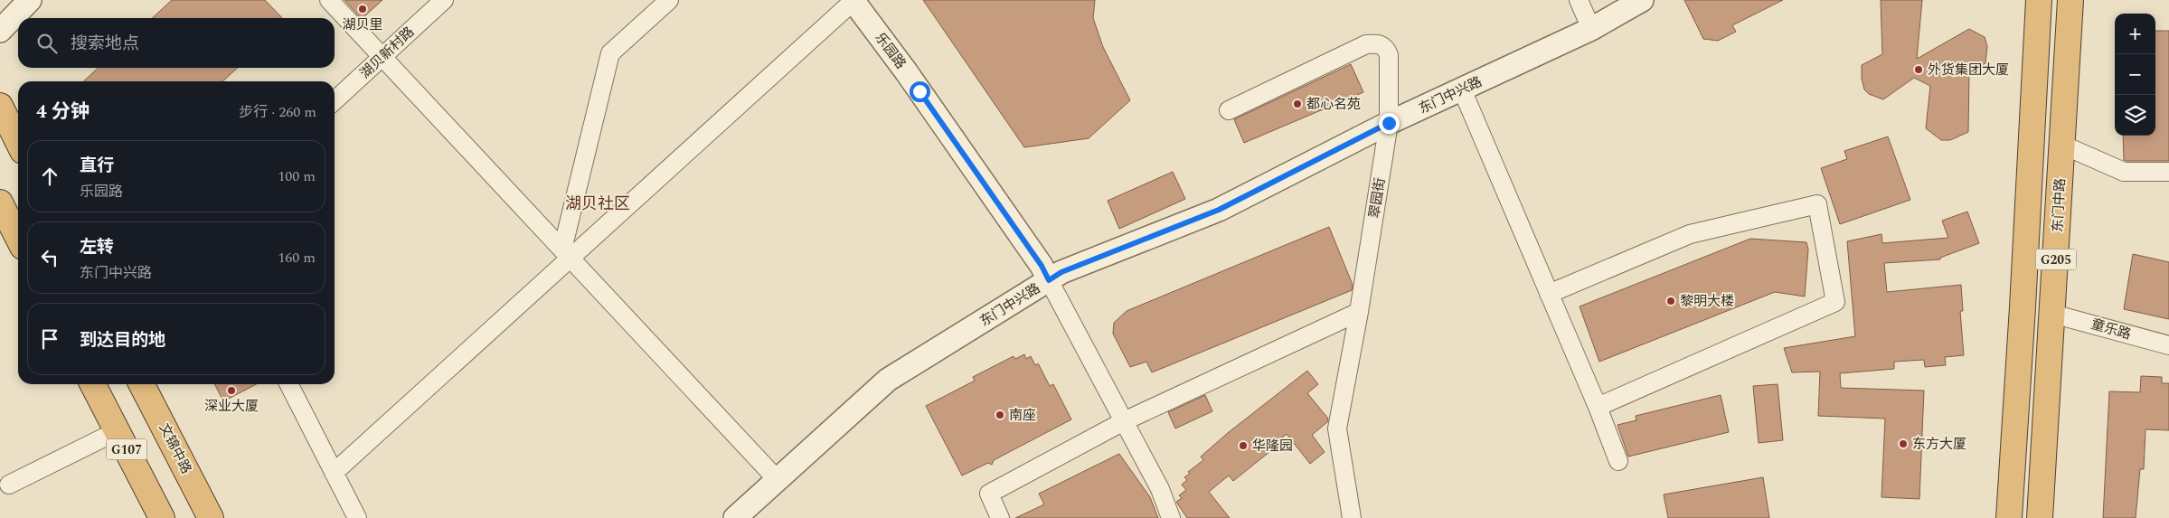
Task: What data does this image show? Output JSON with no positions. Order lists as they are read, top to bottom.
{
  "streets": {
    "highway": [
      "东门中路",
      "G205",
      "文锦中路",
      "G107"
    ],
    "street": [
      "乐园路",
      "湖贝新村路",
      "东门中兴路",
      "翠园街",
      "童乐路"
    ]
  },
  "crossings": [
    ["乐园路", "东门中兴路"],
    ["东门中兴路", "翠园街"],
    ["东门中路", "童乐路"]
  ],
  "districts": ["湖贝社区"],
  "places": [
    "湖贝里",
    "外货集团大厦",
    "都心名苑",
    "黎明大楼",
    "深业大厦",
    "南座",
    "东方大厦",
    "华隆园"
  ],
  "page": {
    "map_buttons": ["+", "−"],
    "search": "搜索地点",
    "heading": ["4 分钟", "步行 · 260 m"],
    "list": [
      ["直行", "乐园路", "100 m"],
      ["左转", "东门中兴路", "160 m"],
      "到达目的地"
    ]
  }
}
